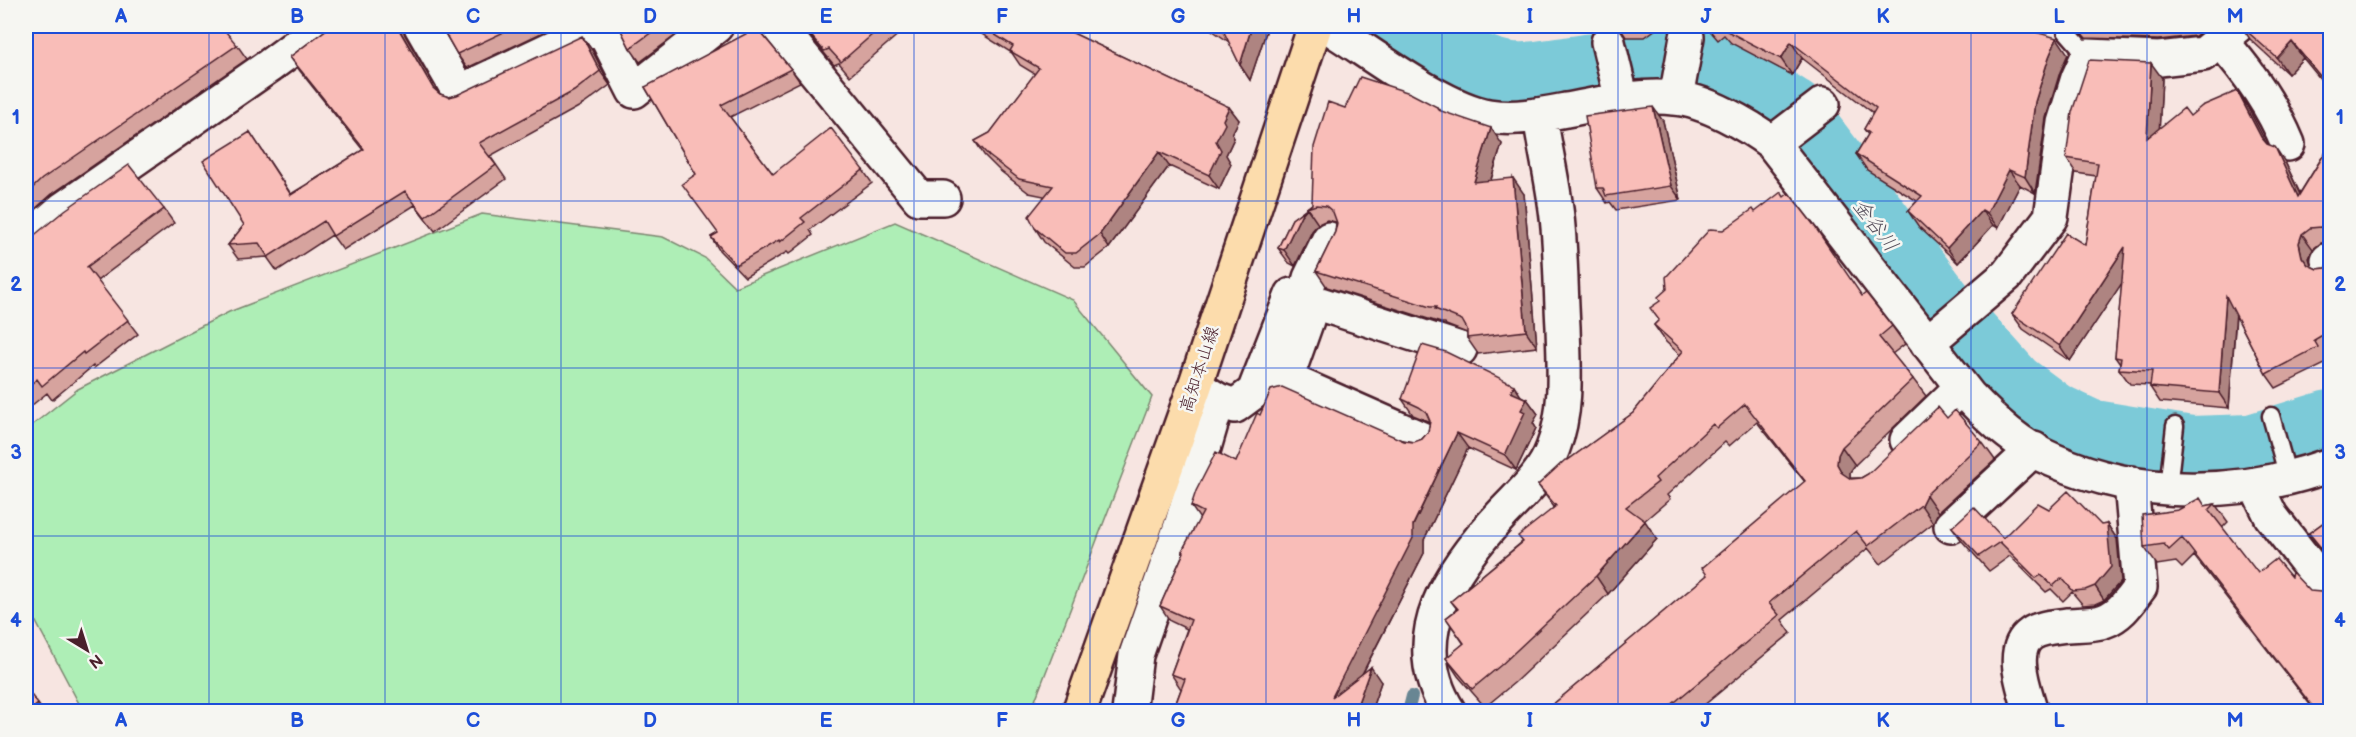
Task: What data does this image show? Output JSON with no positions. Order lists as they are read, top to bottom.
{
  "streets": {
    "main road": ["高知本山線"]
  },
  "water": ["金谷川"],
  "north": "bottom right",
  "grid": {
    "columns": [
      "A",
      "B",
      "C",
      "D",
      "E",
      "F",
      "G",
      "H",
      "I",
      "J",
      "K",
      "L",
      "M"
    ],
    "rows": [
      "1",
      "2",
      "3",
      "4"
    ]
  }
}
